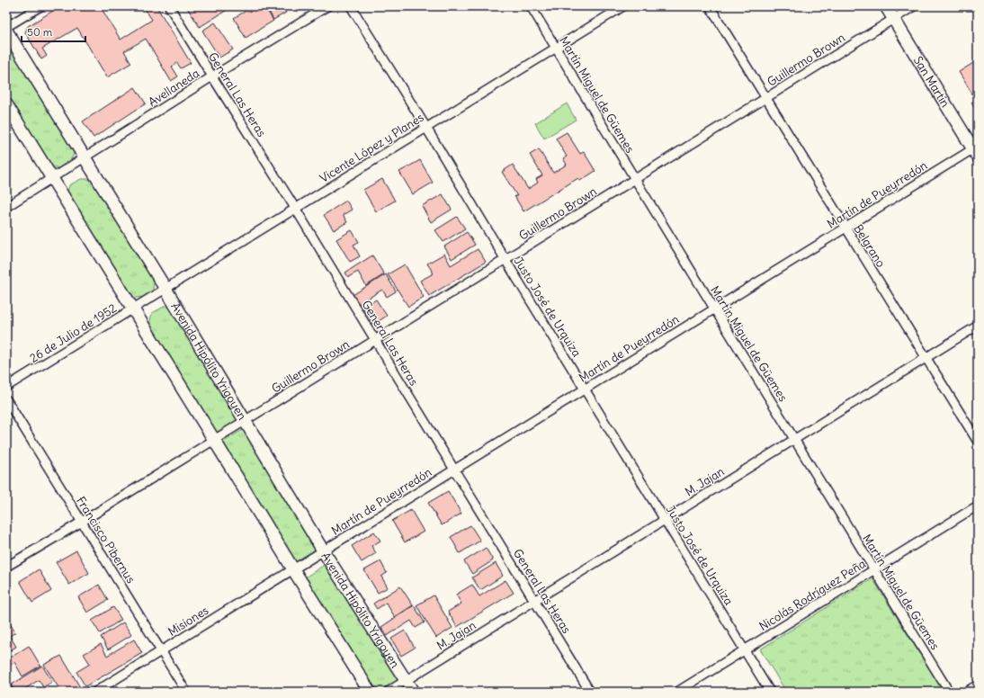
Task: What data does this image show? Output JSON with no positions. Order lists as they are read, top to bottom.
{
  "streets": {
    "main road": ["San Martín", "Avenida Hipólito Yrigoyen"],
    "street": [
      "Guillermo Brown",
      "Avellaneda",
      "General Las Heras",
      "Martín Miguel de Güemes",
      "Vicente López y Planes",
      "Martín de Pueyrredón",
      "Belgrano",
      "Justo José de Urquiza",
      "26 de Julio de 1952",
      "M. Jajan",
      "Francisco Pibernus",
      "Nicolás Rodríguez Peña",
      "Misiones"
    ]
  },
  "crossings": [
    ["Guillermo Brown", "San Martín"],
    ["Guillermo Brown", "General Las Heras"],
    ["Guillermo Brown", "Martín Miguel de Güemes"],
    ["Guillermo Brown", "Belgrano"],
    ["Guillermo Brown", "Justo José de Urquiza"],
    ["Guillermo Brown", "Avenida Hipólito Yrigoyen"],
    ["Guillermo Brown", "Francisco Pibernus"],
    ["San Martín", "Martín de Pueyrredón"],
    ["Avellaneda", "General Las Heras"],
    ["Avellaneda", "Avenida Hipólito Yrigoyen"],
    ["General Las Heras", "Vicente López y Planes"],
    ["General Las Heras", "Martín de Pueyrredón"],
    ["General Las Heras", "M. Jajan"],
    ["Martín Miguel de Güemes", "Vicente López y Planes"],
    ["Martín Miguel de Güemes", "Martín de Pueyrredón"],
    ["Martín Miguel de Güemes", "M. Jajan"],
    ["Martín Miguel de Güemes", "Nicolás Rodríguez Peña"],
    ["Vicente López y Planes", "Justo José de Urquiza"],
    ["Vicente López y Planes", "26 de Julio de 1952"],
    ["Vicente López y Planes", "Avenida Hipólito Yrigoyen"],
    ["Martín de Pueyrredón", "Belgrano"],
    ["Martín de Pueyrredón", "Justo José de Urquiza"],
    ["Martín de Pueyrredón", "Avenida Hipólito Yrigoyen"],
    ["Martín de Pueyrredón", "Misiones"],
    ["Belgrano", "M. Jajan"],
    ["Justo José de Urquiza", "M. Jajan"],
    ["Justo José de Urquiza", "Nicolás Rodríguez Peña"],
    ["Avenida Hipólito Yrigoyen", "M. Jajan"],
    ["Francisco Pibernus", "Misiones"]
  ],
  "scale_bar": "50 m"
}
